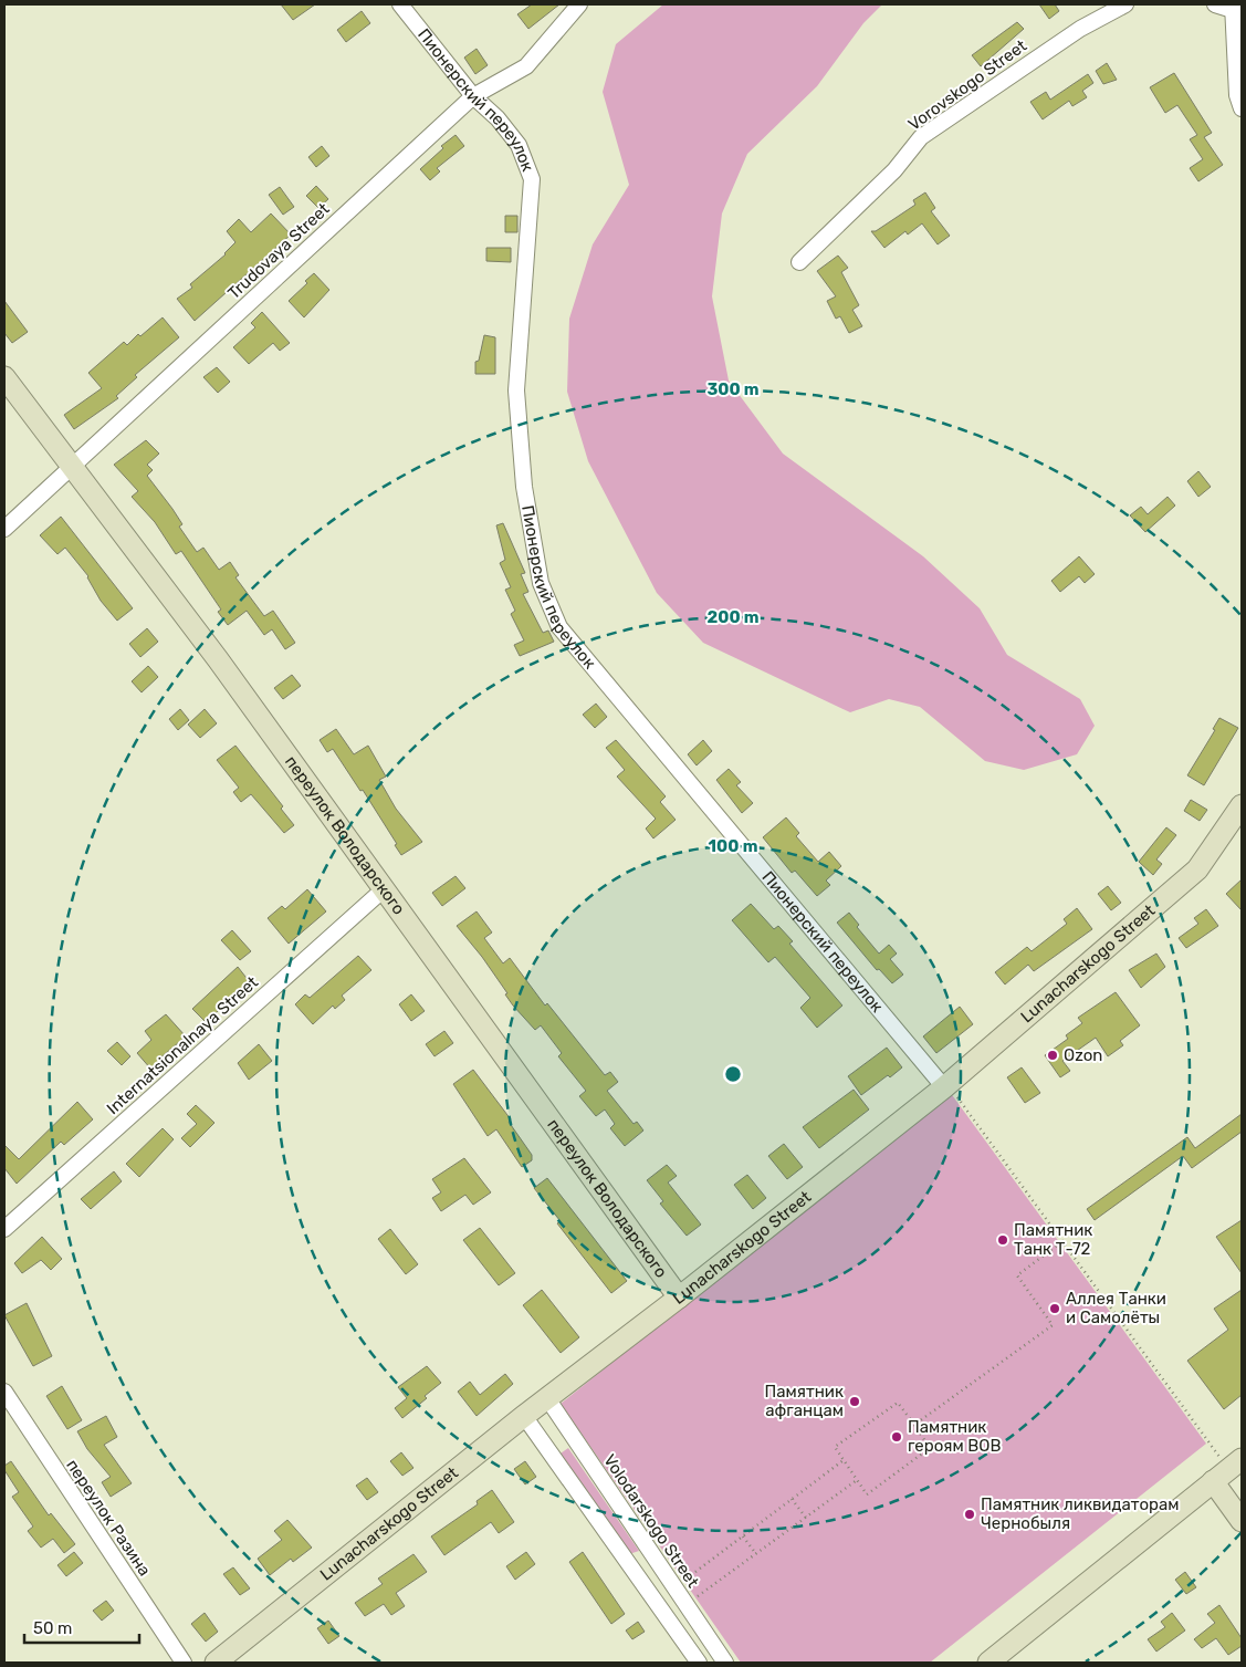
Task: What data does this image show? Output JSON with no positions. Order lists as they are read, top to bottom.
{
  "streets": {
    "street": [
      "Vorovskogo Street",
      "Пионерский переулок",
      "Trudovaya Street",
      "переулок Володарского",
      "Lunacharskogo Street",
      "Internatsionalnaya Street",
      "переулок Разина",
      "Volodarskogo Street"
    ]
  },
  "crossings": [
    ["Пионерский переулок", "Trudovaya Street"],
    ["Пионерский переулок", "Lunacharskogo Street"],
    ["Trudovaya Street", "переулок Володарского"],
    ["переулок Володарского", "Lunacharskogo Street"],
    ["переулок Володарского", "Internatsionalnaya Street"],
    ["Lunacharskogo Street", "Volodarskogo Street"]
  ],
  "places": [
    "Ozon",
    "Памятник Танк Т-72",
    "Аллея Танки и Самолёты",
    "Памятник афганцам",
    "Памятник героям ВОВ",
    "Памятник ликвидаторам Чернобыля"
  ],
  "scale_bar": "50 m",
  "rings": ["300 m", "200 m", "100 m"]
}
